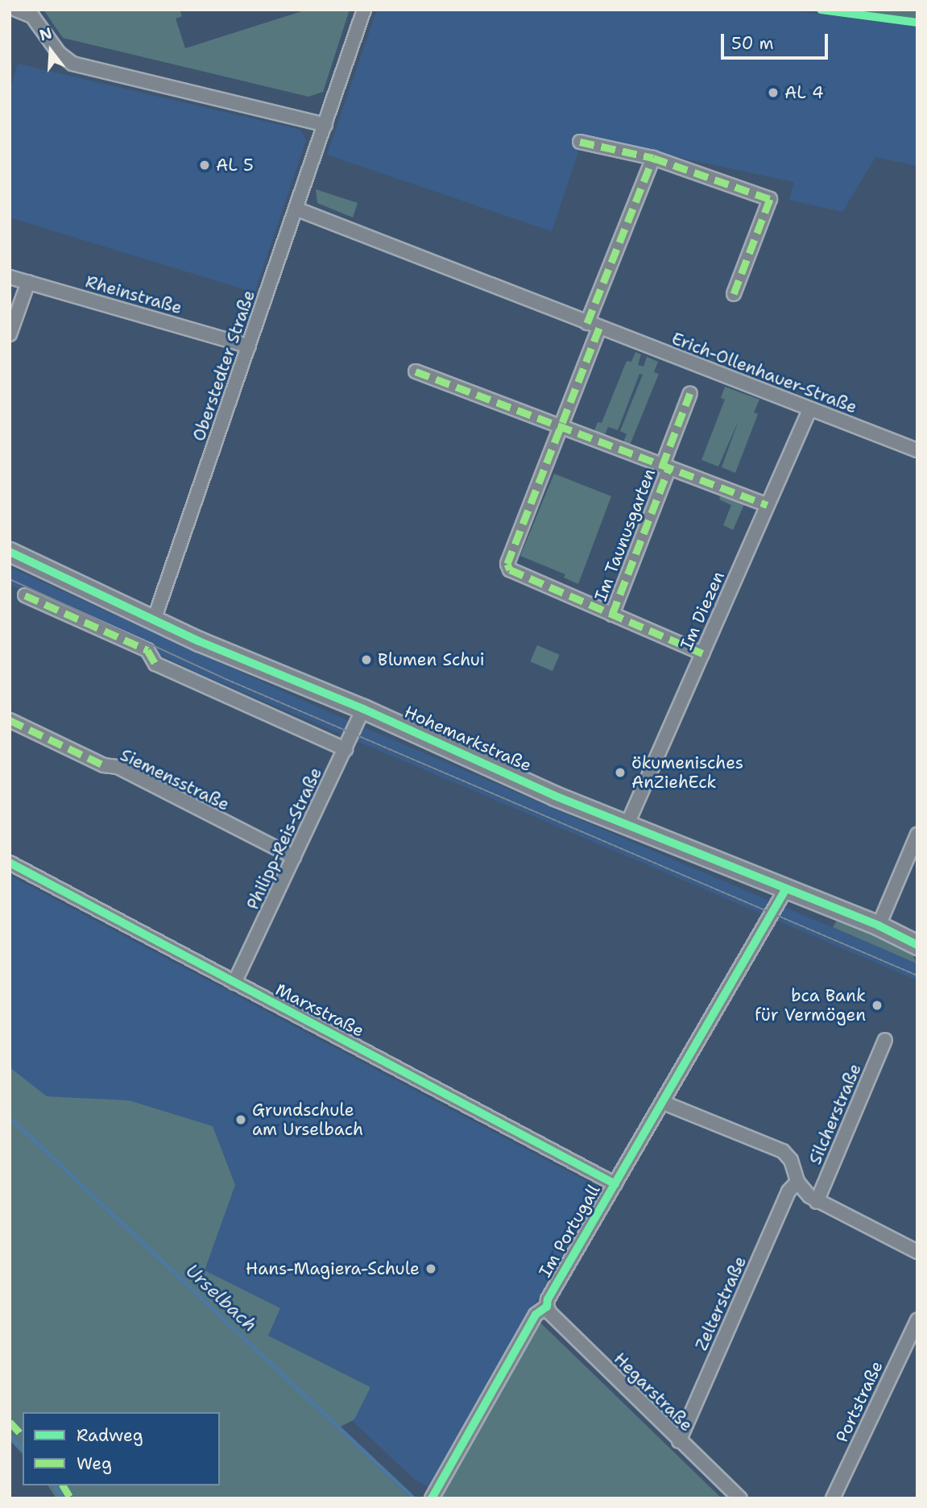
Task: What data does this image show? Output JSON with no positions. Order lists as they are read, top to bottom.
{
  "streets": {
    "street": [
      "Rheinstraße",
      "Oberstedter Straße",
      "Erich-Ollenhauer-Straße",
      "Im Taunusgarten",
      "Im Diezen",
      "Hohemarkstraße",
      "Siemensstraße",
      "Philipp-Reis-Straße",
      "Marxstraße",
      "Silcherstraße",
      "Im Portugall",
      "Zelterstraße",
      "Hegarstraße",
      "Portstraße"
    ]
  },
  "crossings": [
    ["Rheinstraße", "Oberstedter Straße"],
    ["Oberstedter Straße", "Erich-Ollenhauer-Straße"],
    ["Oberstedter Straße", "Hohemarkstraße"],
    ["Erich-Ollenhauer-Straße", "Im Diezen"],
    ["Im Taunusgarten", "Im Diezen"],
    ["Im Diezen", "Hohemarkstraße"],
    ["Hohemarkstraße", "Philipp-Reis-Straße"],
    ["Hohemarkstraße", "Im Portugall"],
    ["Siemensstraße", "Philipp-Reis-Straße"],
    ["Philipp-Reis-Straße", "Marxstraße"],
    ["Marxstraße", "Im Portugall"],
    ["Silcherstraße", "Im Portugall"],
    ["Silcherstraße", "Zelterstraße"],
    ["Im Portugall", "Hegarstraße"],
    ["Zelterstraße", "Hegarstraße"]
  ],
  "water": ["Urselbach"],
  "places": [
    "AL 4",
    "AL 5",
    "Blumen Schui",
    "ökumenisches AnZiehEck",
    "bca Bank für Vermögen",
    "Grundschule am Urselbach",
    "Hans-Magiera-Schule"
  ],
  "legend": ["Radweg", "Weg"],
  "scale_bar": "50 m",
  "north": "top"
}
